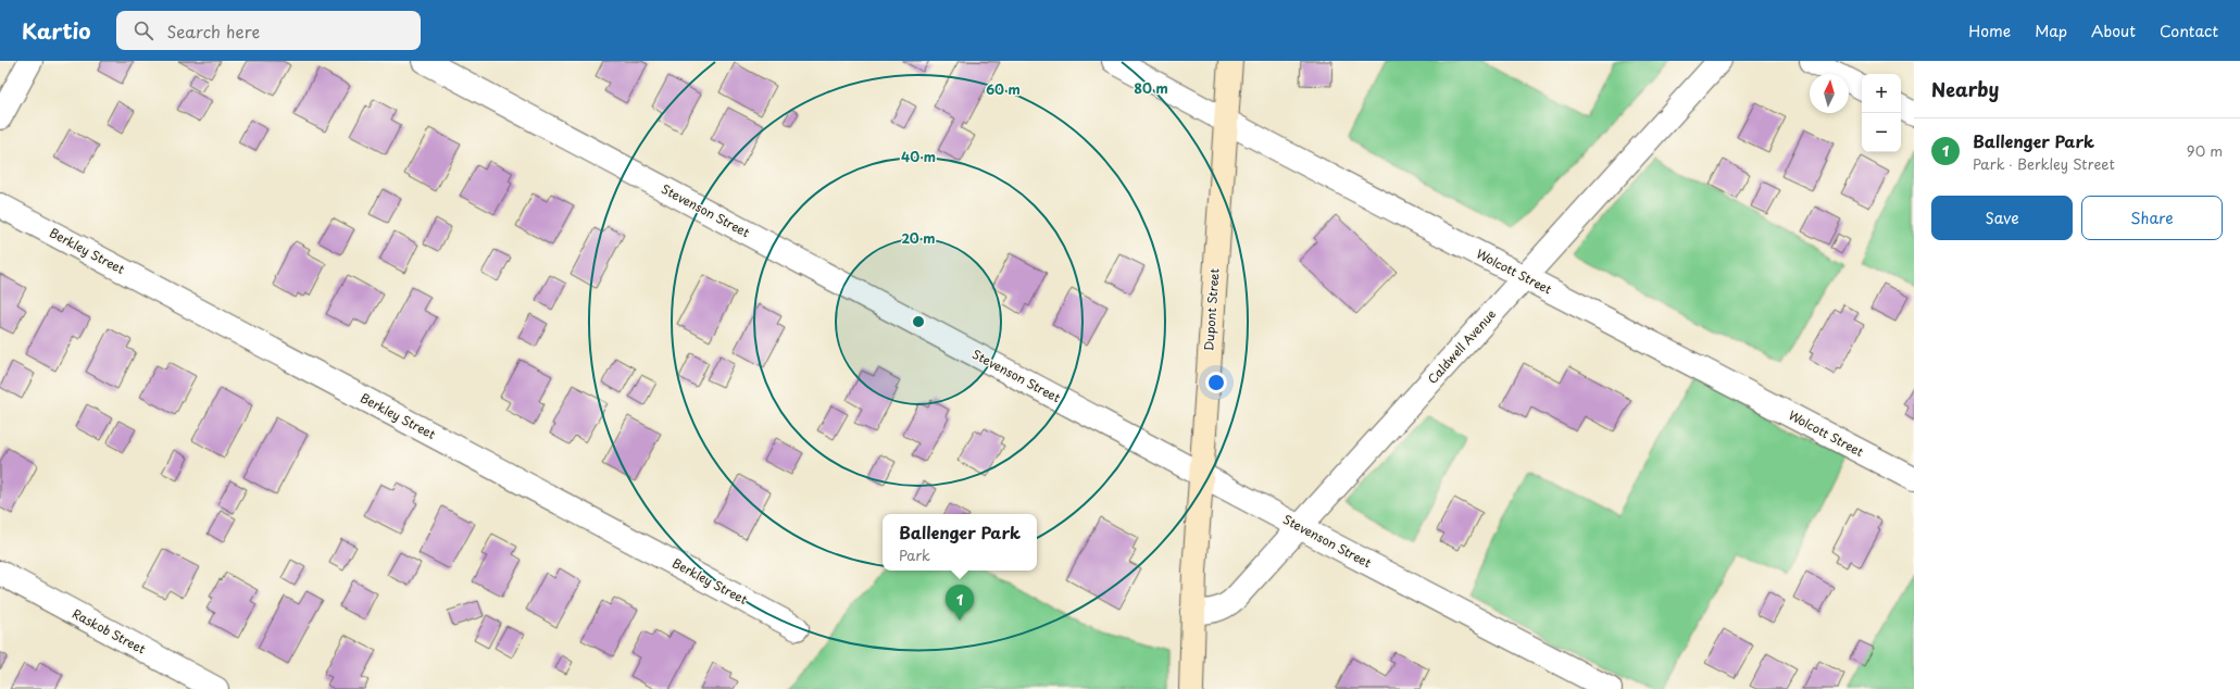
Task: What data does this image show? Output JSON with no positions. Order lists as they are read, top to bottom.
{
  "streets": {
    "street": [
      "Stevenson Street",
      "Berkley Street",
      "Wolcott Street",
      "Dupont Street",
      "Caldwell Avenue",
      "Raskob Street"
    ]
  },
  "crossings": [
    ["Stevenson Street", "Dupont Street"],
    ["Stevenson Street", "Caldwell Avenue"],
    ["Wolcott Street", "Dupont Street"],
    ["Wolcott Street", "Caldwell Avenue"],
    ["Dupont Street", "Caldwell Avenue"]
  ],
  "north": "top",
  "page": {
    "header": "Kartio",
    "search": "Search here",
    "nav": [
      "Home",
      "Map",
      "About",
      "Contact"
    ],
    "heading": "Nearby",
    "map_buttons": ["+", "−"],
    "list": [
      {
        "mark": "1",
        "name": "Ballenger Park",
        "note": "Park · Berkley Street",
        "value": "90 m"
      }
    ],
    "buttons": ["Save", "Share"],
    "popup": ["Ballenger Park", "Park"],
    "pins": "1"
  },
  "rings": [
    "80 m",
    "60 m",
    "40 m",
    "20 m"
  ]
}
